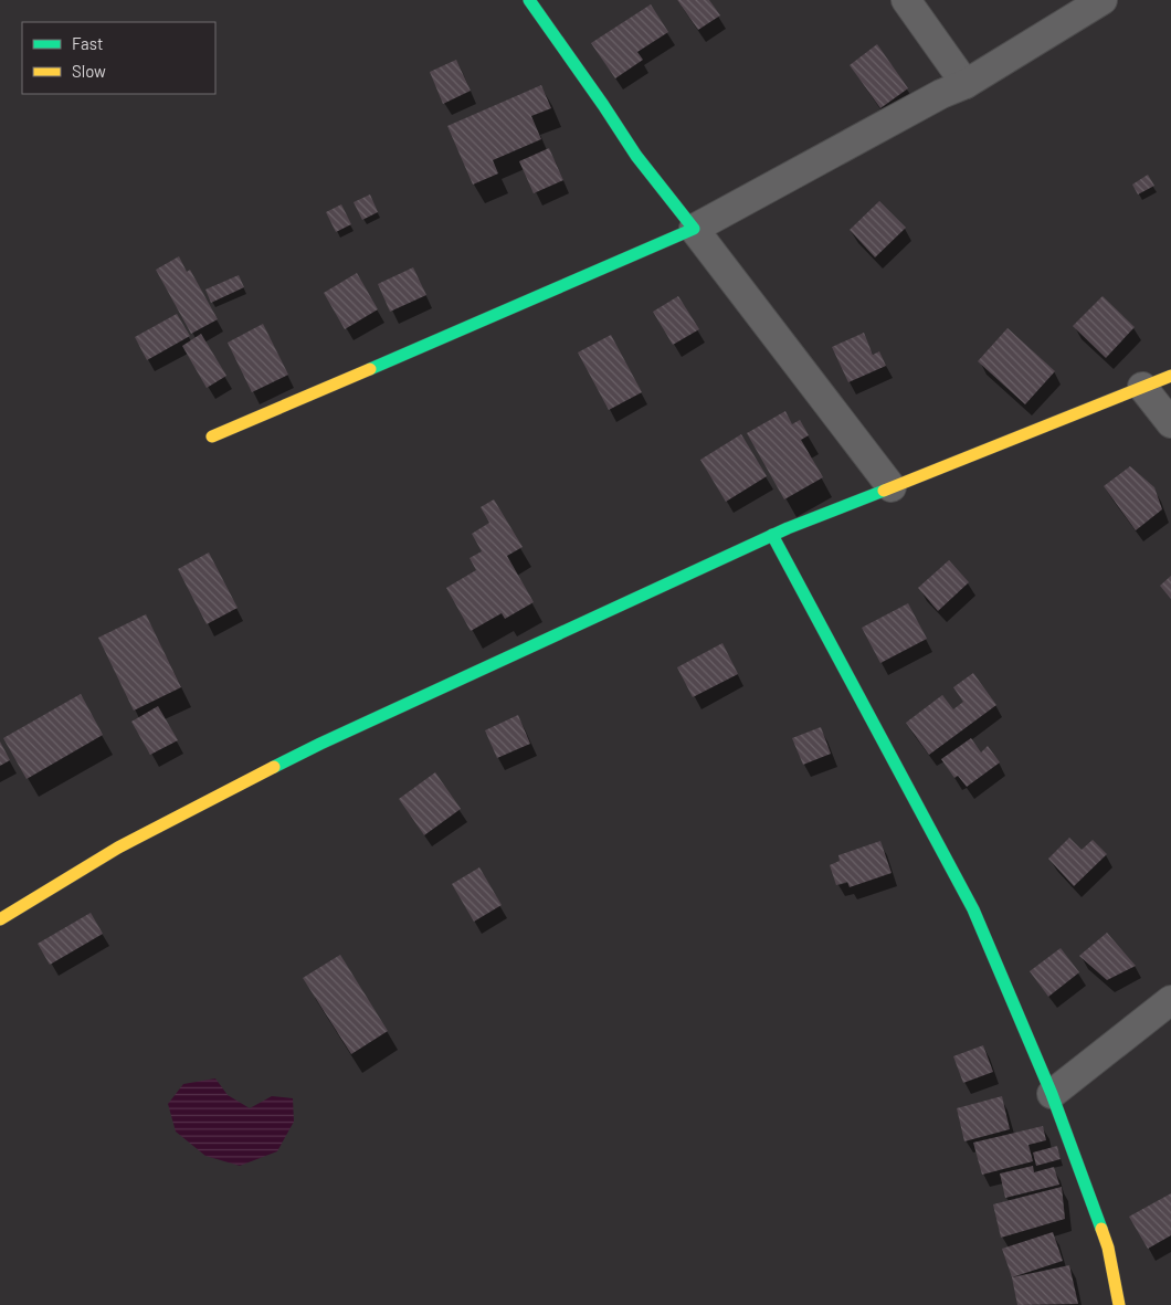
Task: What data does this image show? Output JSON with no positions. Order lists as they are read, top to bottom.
{
  "legend": ["Fast", "Slow"]
}
